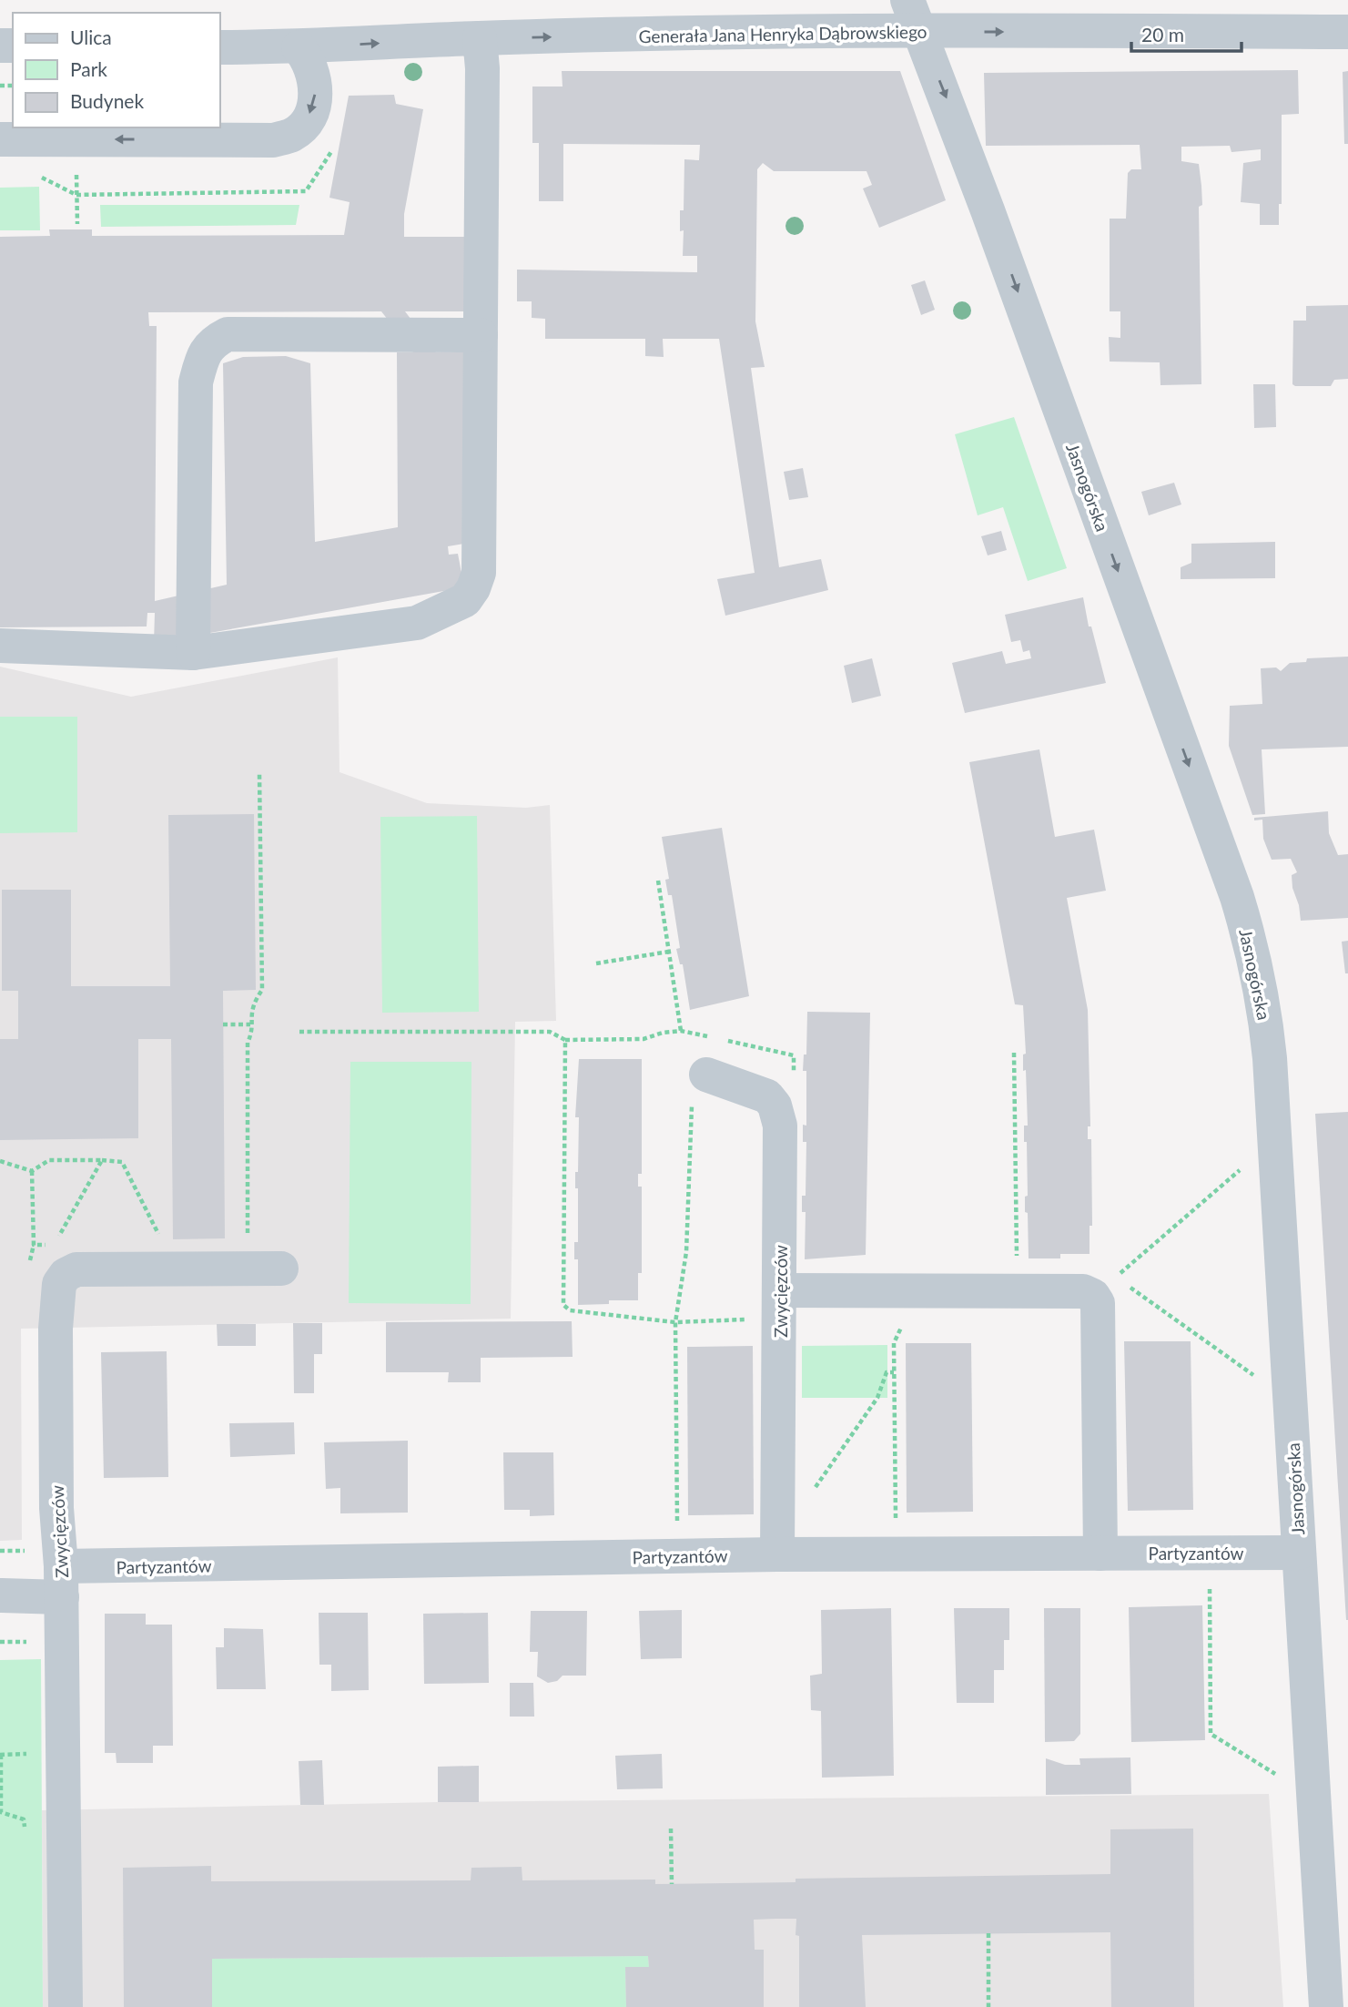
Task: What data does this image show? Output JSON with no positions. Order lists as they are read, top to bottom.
{
  "streets": {
    "street": [
      "Generała Jana Henryka Dąbrowskiego",
      "Jasnogórska",
      "Zwycięzców",
      "Partyzantów"
    ]
  },
  "crossings": [
    ["Generała Jana Henryka Dąbrowskiego", "Jasnogórska"],
    ["Jasnogórska", "Partyzantów"],
    ["Zwycięzców", "Partyzantów"]
  ],
  "one_way": ["Generała Jana Henryka Dąbrowskiego", "Jasnogórska"],
  "legend": ["Ulica", "Park", "Budynek"],
  "scale_bar": "20 m"
}
